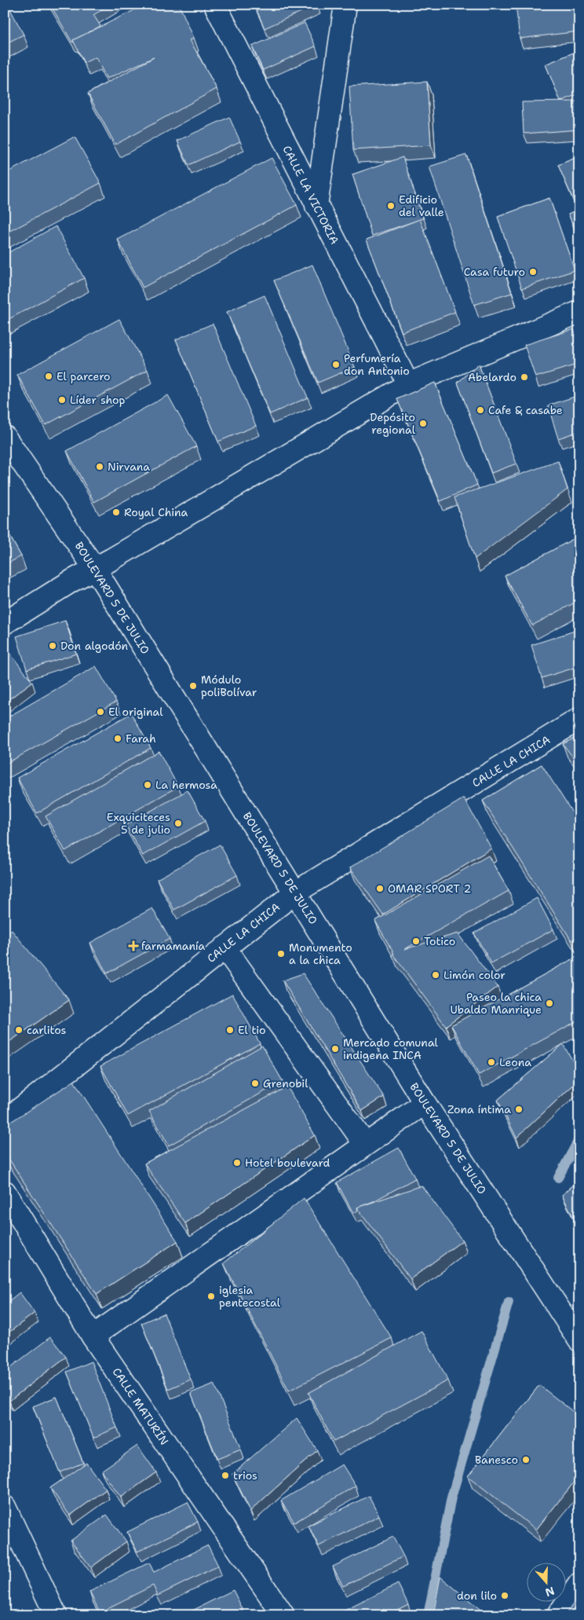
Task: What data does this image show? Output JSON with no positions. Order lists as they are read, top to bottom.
{
  "streets": {
    "street": [
      "CALLE LA VICTORIA",
      "BOULEVARD 5 DE JULIO",
      "CALLE LA CHICA",
      "CALLE MATURÍN"
    ]
  },
  "crossings": [
    ["BOULEVARD 5 DE JULIO", "CALLE LA CHICA"]
  ],
  "places": {
    "other": [
      "Edificio del valle",
      "Casa futuro",
      "Perfumería don Antonio",
      "El parcero",
      "Abelardo",
      "Líder shop",
      "Cafe & casabe",
      "Depósito regional",
      "Nirvana",
      "Royal China",
      "Don algodón",
      "Módulo poliBolívar",
      "El original",
      "Farah",
      "La hermosa",
      "Exquiciteces 5 de julio",
      "OMAR SPORT 2",
      "Totico",
      "Monumento a la chica",
      "Limón color",
      "Paseo la chica Ubaldo Manrique",
      "carlitos",
      "El tio",
      "Mercado comunal indigena INCA",
      "Leona",
      "Grenobil",
      "Zona íntima",
      "Hotel boulevard",
      "iglesia pentecostal",
      "Banesco",
      "trios",
      "don lilo"
    ],
    "health": ["farmamanía"]
  },
  "north": "bottom"
}
